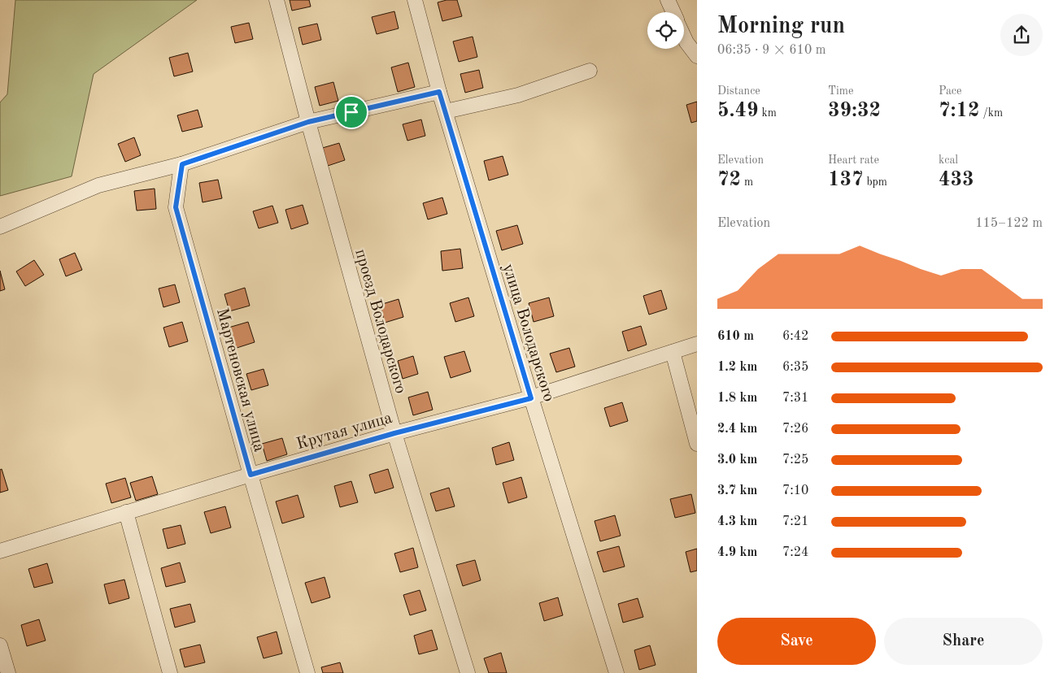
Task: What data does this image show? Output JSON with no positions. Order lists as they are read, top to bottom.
{
  "streets": {
    "street": [
      "проезд Володарского",
      "улица Володарского",
      "Мартеновская улица",
      "Крутая улица"
    ]
  },
  "crossings": [
    ["проезд Володарского", "Крутая улица"],
    ["улица Володарского", "Крутая улица"],
    ["Мартеновская улица", "Крутая улица"]
  ],
  "page": {
    "heading": ["Morning run", "06:35 · 9 × 610 m"],
    "stats": [
      ["Distance", "5.49 km"],
      ["Time", "39:32"],
      ["Pace", "7:12 /km"],
      ["Elevation", "72 m"],
      ["Heart rate", "137 bpm"],
      ["kcal", "433"]
    ],
    "chart": ["Elevation", "115–122 m"],
    "list": [
      {
        "name": "610 m",
        "note": "6:42"
      },
      {
        "name": "1.2 km",
        "note": "6:35"
      },
      {
        "name": "1.8 km",
        "note": "7:31"
      },
      {
        "name": "2.4 km",
        "note": "7:26"
      },
      {
        "name": "3.0 km",
        "note": "7:25"
      },
      {
        "name": "3.7 km",
        "note": "7:10"
      },
      {
        "name": "4.3 km",
        "note": "7:21"
      },
      {
        "name": "4.9 km",
        "note": "7:24"
      }
    ],
    "buttons": ["Save", "Share"]
  }
}
